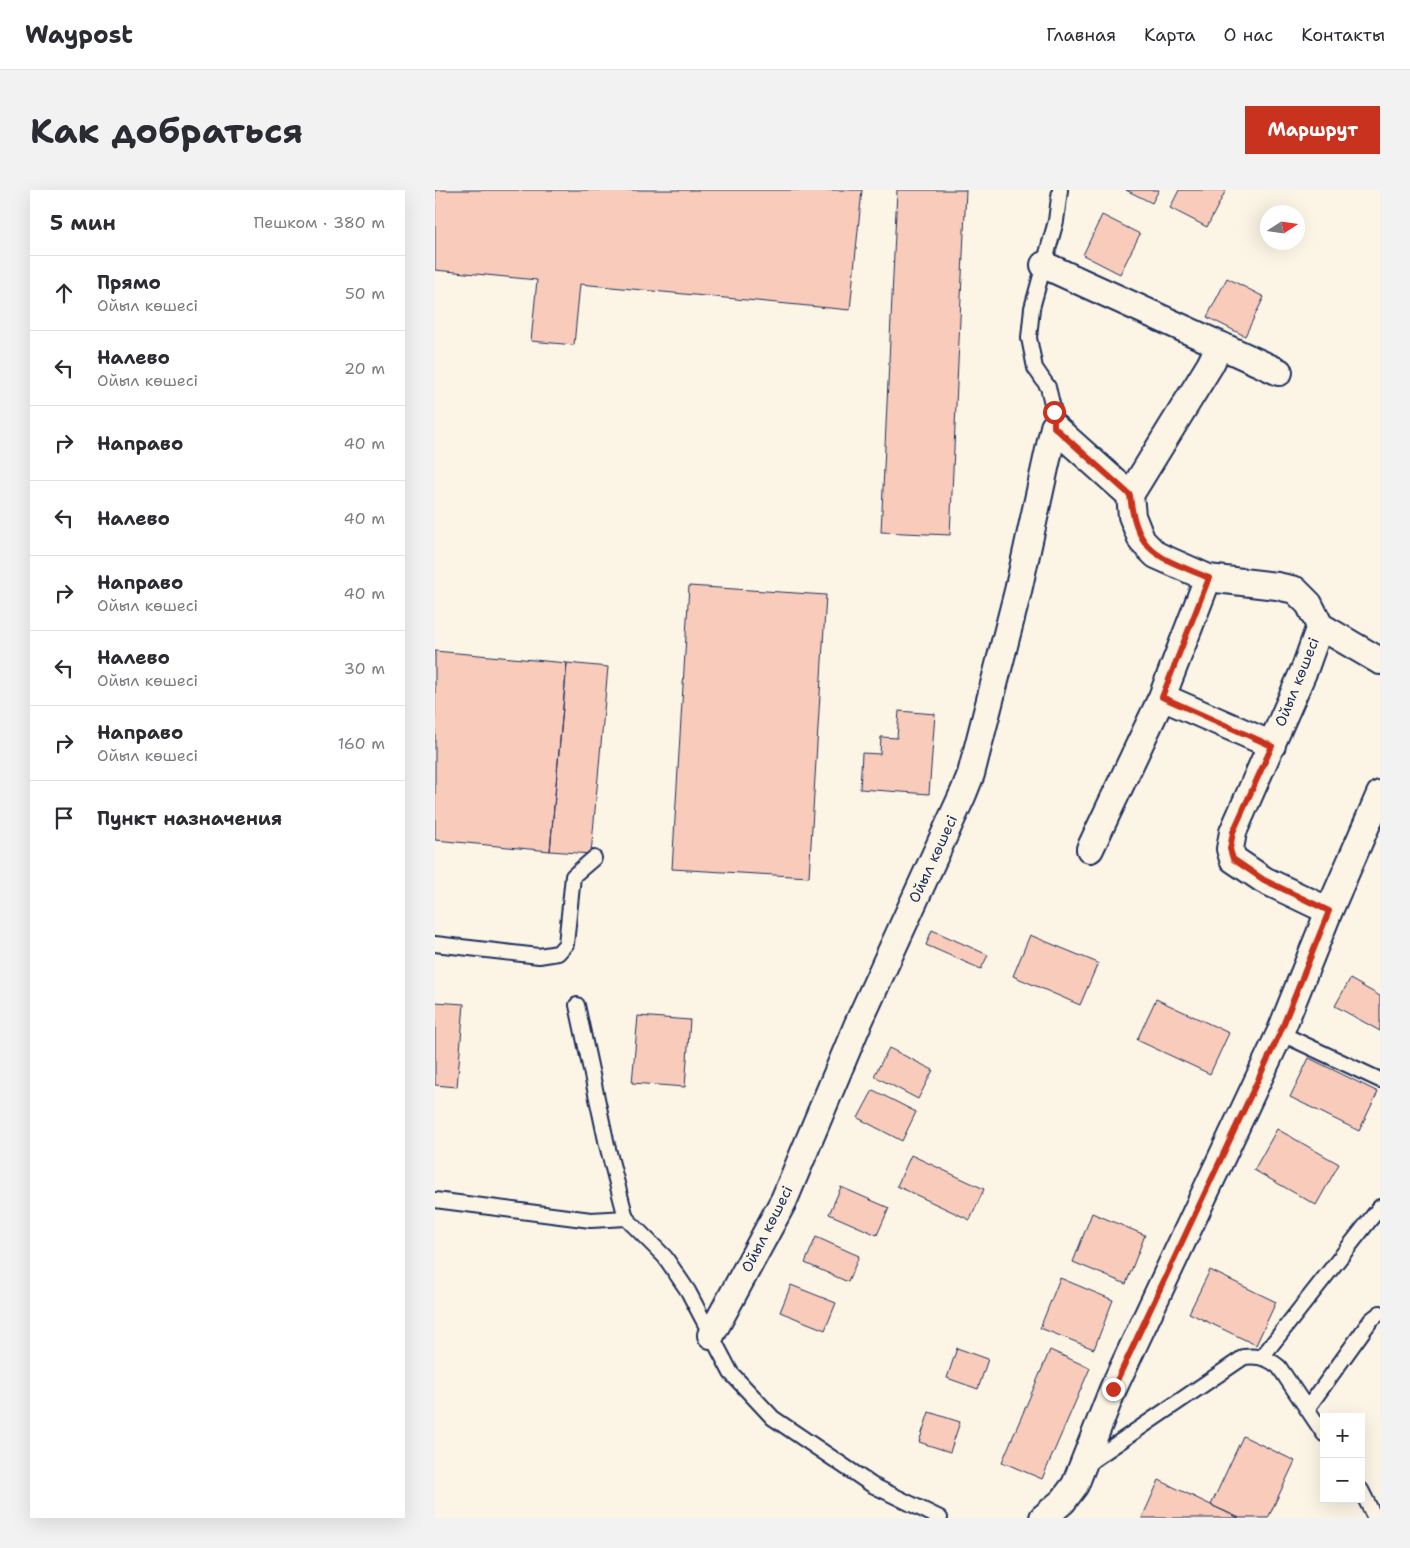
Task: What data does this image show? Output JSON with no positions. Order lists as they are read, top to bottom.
{
  "streets": {
    "street": ["Ойыл көшесі"]
  },
  "north": "right",
  "page": {
    "header": "Waypost",
    "nav": [
      "Главная",
      "Карта",
      "О нас",
      "Контакты"
    ],
    "buttons": "Маршрут",
    "title": "Как добраться",
    "heading": ["5 мин", "Пешком · 380 m"],
    "list": [
      ["Прямо", "Ойыл көшесі", "50 m"],
      ["Налево", "Ойыл көшесі", "20 m"],
      ["Направо", "40 m"],
      ["Налево", "40 m"],
      ["Направо", "Ойыл көшесі", "40 m"],
      ["Налево", "Ойыл көшесі", "30 m"],
      ["Направо", "Ойыл көшесі", "160 m"],
      "Пункт назначения"
    ],
    "map_buttons": ["+", "−"]
  }
}
